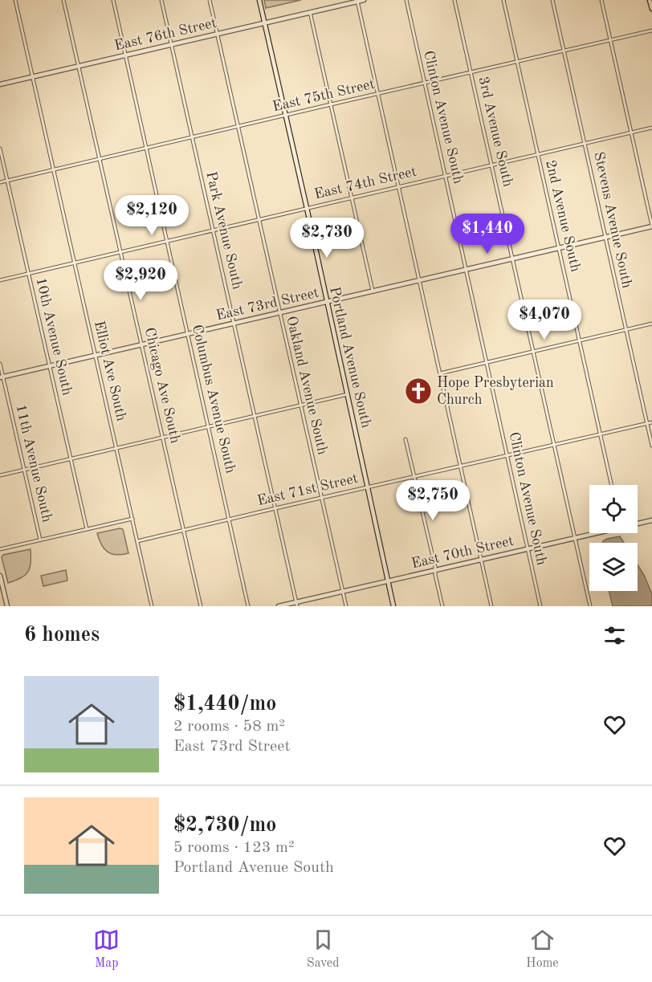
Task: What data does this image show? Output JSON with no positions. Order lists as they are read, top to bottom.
{
  "streets": {
    "street": [
      "East 76th Street",
      "East 75th Street",
      "Clinton Avenue South",
      "3rd Avenue South",
      "East 74th Street",
      "2nd Avenue South",
      "Stevens Avenue South",
      "Park Avenue South",
      "East 73rd Street",
      "10th Avenue South",
      "Portland Avenue South",
      "Elliot Ave South",
      "Chicago Ave South",
      "Oakland Avenue South",
      "Columbus Avenue South",
      "11th Avenue South",
      "East 71st Street",
      "East 70th Street"
    ]
  },
  "crossings": [
    ["East 76th Street", "Park Avenue South"],
    ["East 76th Street", "Portland Avenue South"],
    ["East 76th Street", "Elliot Ave South"],
    ["East 76th Street", "Chicago Ave South"],
    ["East 76th Street", "Oakland Avenue South"],
    ["East 76th Street", "Columbus Avenue South"],
    ["East 75th Street", "Clinton Avenue South"],
    ["East 75th Street", "3rd Avenue South"],
    ["East 75th Street", "2nd Avenue South"],
    ["East 75th Street", "Stevens Avenue South"],
    ["East 75th Street", "Park Avenue South"],
    ["East 75th Street", "10th Avenue South"],
    ["East 75th Street", "Portland Avenue South"],
    ["East 75th Street", "Elliot Ave South"],
    ["East 75th Street", "Chicago Ave South"],
    ["East 75th Street", "Oakland Avenue South"],
    ["East 75th Street", "Columbus Avenue South"],
    ["Clinton Avenue South", "East 74th Street"],
    ["Clinton Avenue South", "East 73rd Street"],
    ["Clinton Avenue South", "East 71st Street"],
    ["Clinton Avenue South", "East 70th Street"],
    ["3rd Avenue South", "East 74th Street"],
    ["3rd Avenue South", "East 73rd Street"],
    ["3rd Avenue South", "East 71st Street"],
    ["3rd Avenue South", "East 70th Street"],
    ["East 74th Street", "2nd Avenue South"],
    ["East 74th Street", "Stevens Avenue South"],
    ["East 74th Street", "Park Avenue South"],
    ["East 74th Street", "10th Avenue South"],
    ["East 74th Street", "Portland Avenue South"],
    ["East 74th Street", "Elliot Ave South"],
    ["East 74th Street", "Chicago Ave South"],
    ["East 74th Street", "Oakland Avenue South"],
    ["East 74th Street", "Columbus Avenue South"],
    ["2nd Avenue South", "East 73rd Street"],
    ["2nd Avenue South", "East 71st Street"],
    ["Stevens Avenue South", "East 73rd Street"],
    ["Stevens Avenue South", "East 71st Street"],
    ["Park Avenue South", "East 73rd Street"],
    ["Park Avenue South", "East 71st Street"],
    ["Park Avenue South", "East 70th Street"],
    ["East 73rd Street", "10th Avenue South"],
    ["East 73rd Street", "Portland Avenue South"],
    ["East 73rd Street", "Elliot Ave South"],
    ["East 73rd Street", "Chicago Ave South"],
    ["East 73rd Street", "Oakland Avenue South"],
    ["East 73rd Street", "Columbus Avenue South"],
    ["East 73rd Street", "11th Avenue South"],
    ["Portland Avenue South", "East 71st Street"],
    ["Portland Avenue South", "East 70th Street"],
    ["Elliot Ave South", "East 71st Street"],
    ["Chicago Ave South", "East 71st Street"],
    ["Oakland Avenue South", "East 71st Street"],
    ["Oakland Avenue South", "East 70th Street"],
    ["Columbus Avenue South", "East 71st Street"]
  ],
  "places": {
    "church": ["Hope Presbyterian Church"]
  },
  "page": {
    "price": [
      "$2,120",
      "$1,440",
      "$2,730",
      "$2,920",
      "$4,070",
      "$2,750"
    ],
    "heading": "6 homes",
    "list": [
      {
        "name": "$1,440/mo",
        "note": "2 rooms · 58 m² · East 73rd Street"
      },
      {
        "name": "$2,730/mo",
        "note": "5 rooms · 123 m² · Portland Avenue South"
      }
    ],
    "tabs": ["Map", "Saved", "Home"]
  }
}
